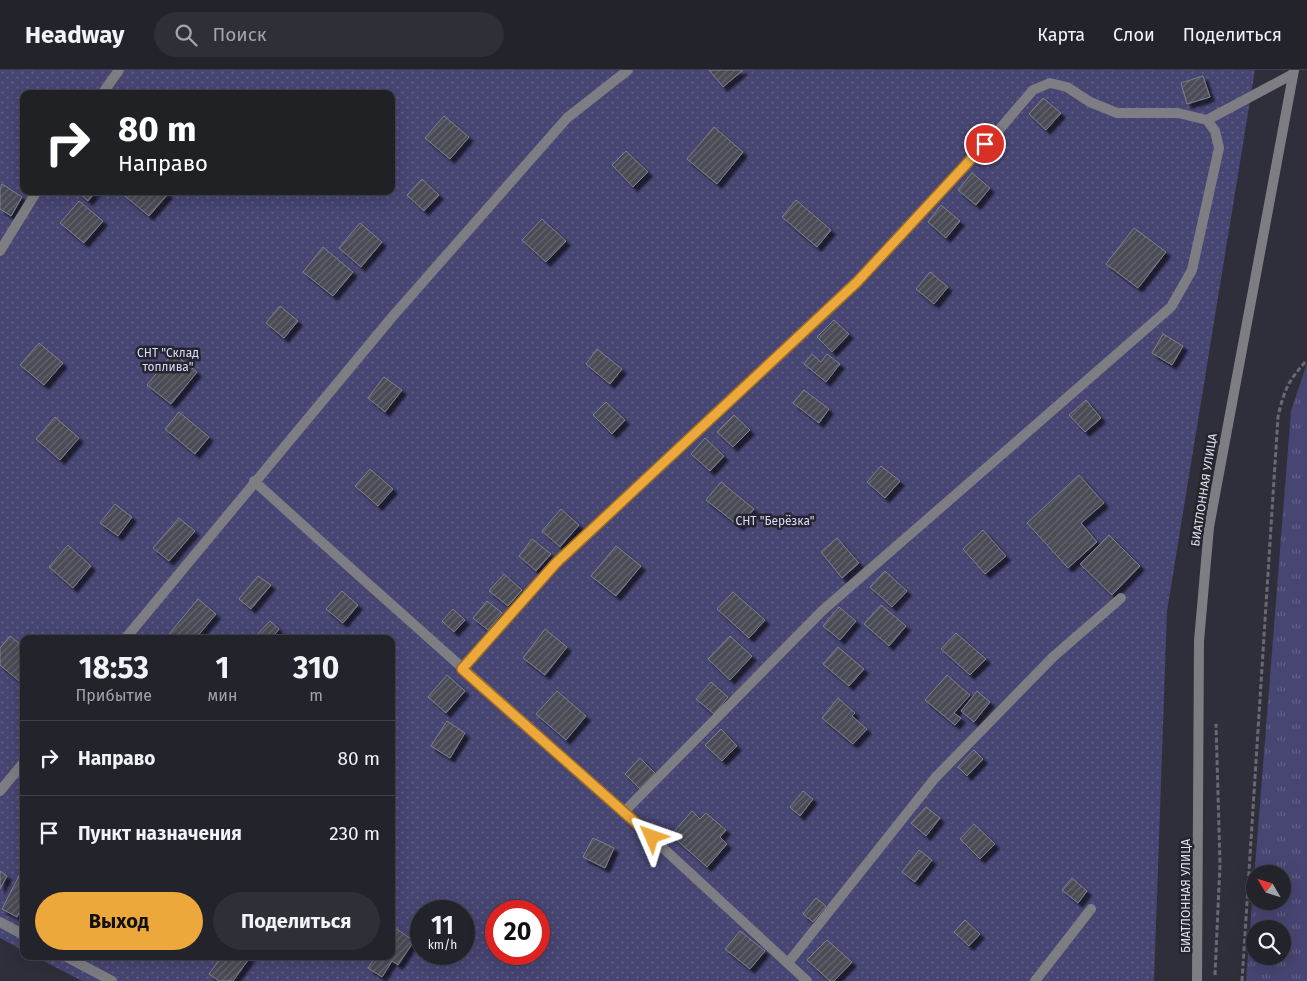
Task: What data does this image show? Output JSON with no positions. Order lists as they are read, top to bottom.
{
  "streets": {
    "street": ["БИАТЛОННАЯ УЛИЦА"]
  },
  "parks": ["СНТ \"Склад топлива\"", "СНТ \"Берёзка\""],
  "north": "top left",
  "page": {
    "header": "Headway",
    "search": "Поиск",
    "nav": ["Карта", "Слои", "Поделиться"],
    "turn": ["80 m", "Направо"],
    "eta": [
      "18:53",
      "Прибытие",
      "1",
      "мин",
      "310",
      "m"
    ],
    "list": [
      {
        "name": "Направо",
        "value": "80 m"
      },
      {
        "name": "Пункт назначения",
        "value": "230 m"
      }
    ],
    "buttons": ["Выход", "Поделиться"],
    "speed": "11 km/h",
    "limit": "20"
  }
}
